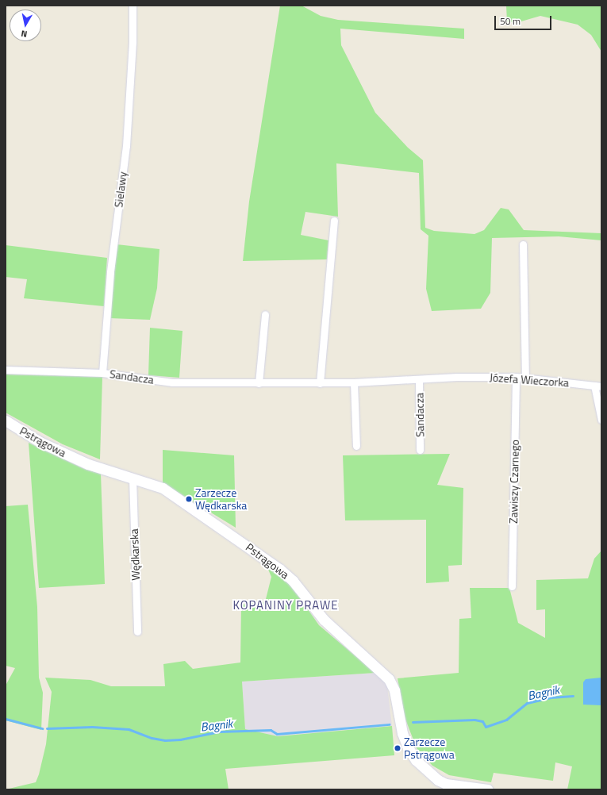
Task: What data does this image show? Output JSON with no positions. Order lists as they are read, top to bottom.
{
  "streets": {
    "street": [
      "Sielawy",
      "Sandacza",
      "Józefa Wieczorka",
      "Pstrągowa",
      "Zawiszy Czarnego",
      "Wędkarska"
    ]
  },
  "crossings": [
    ["Sielawy", "Sandacza"],
    ["Sandacza", "Józefa Wieczorka"],
    ["Józefa Wieczorka", "Zawiszy Czarnego"],
    ["Pstrągowa", "Wędkarska"]
  ],
  "districts": ["KOPANINY PRAWE"],
  "water": ["Bagnik"],
  "places": ["Zarzecze Wędkarska", "Zarzecze Pstrągowa"],
  "scale_bar": "50 m",
  "north": "bottom"
}
